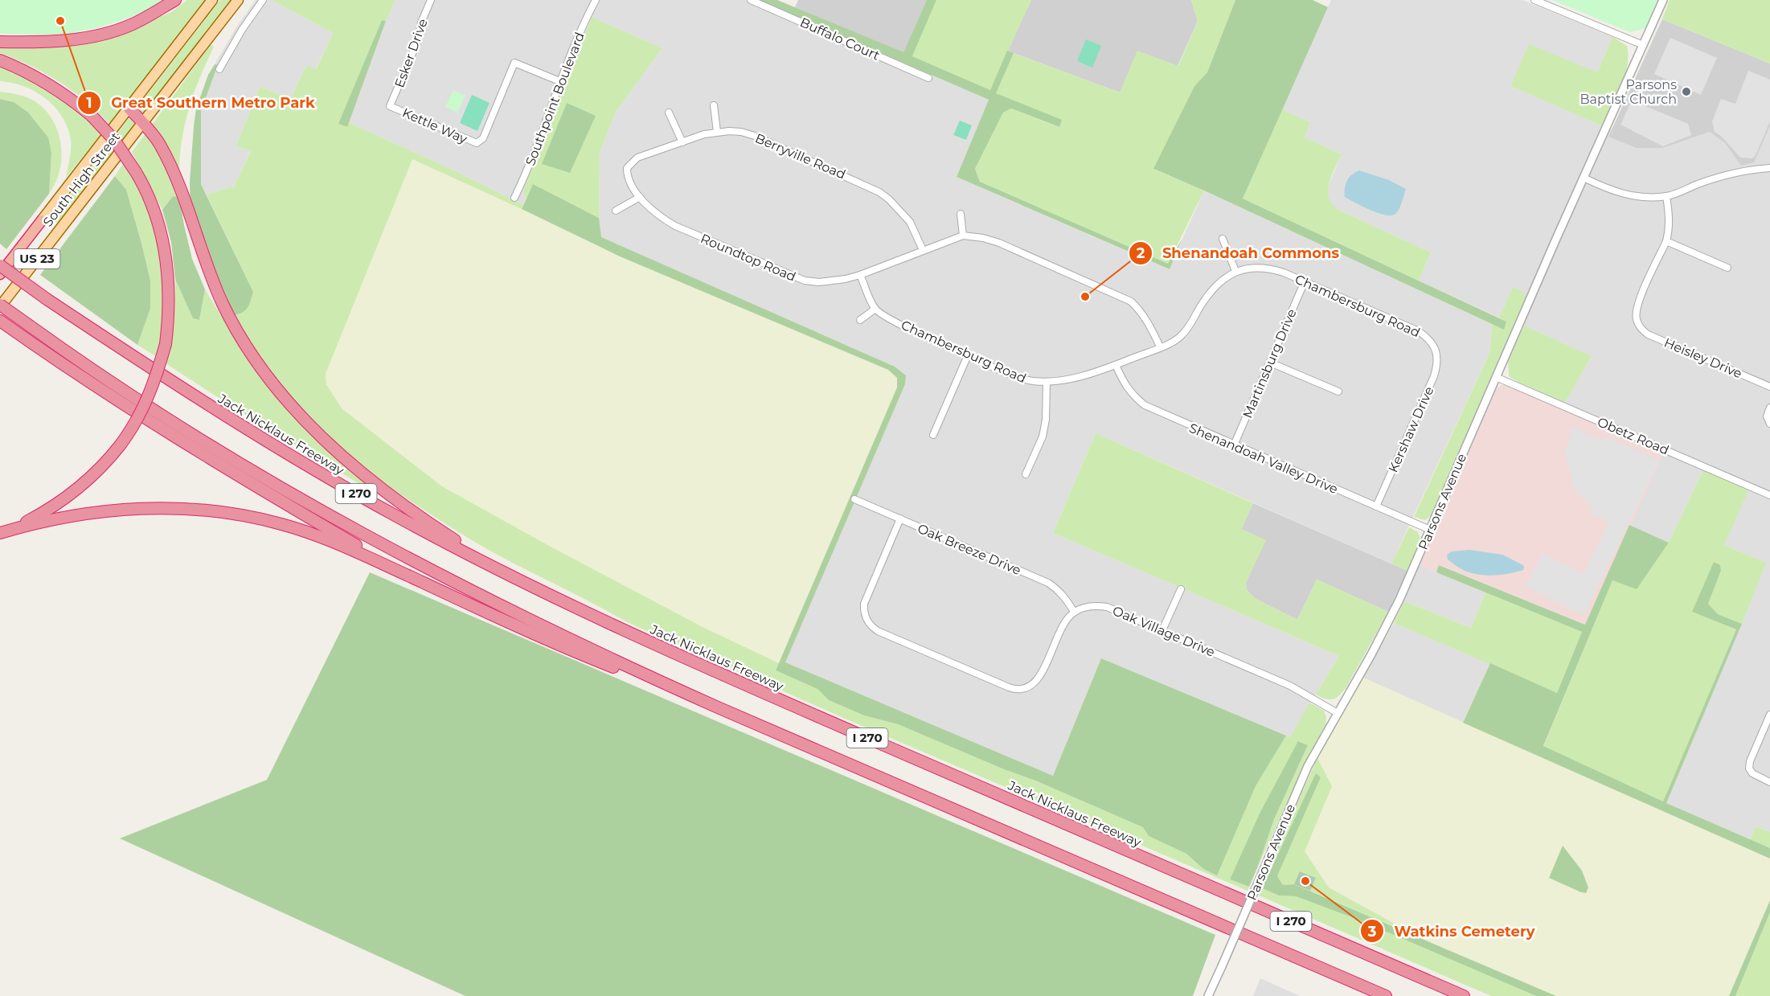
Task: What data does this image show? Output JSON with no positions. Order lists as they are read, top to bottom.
{
  "streets": {
    "highway": [
      "South High Street",
      "US 23",
      "Jack Nicklaus Freeway",
      "I 270"
    ],
    "street": [
      "Buffalo Court",
      "Esker Drive",
      "Southpoint Boulevard",
      "Kettle Way",
      "Berryville Road",
      "Roundtop Road",
      "Chambersburg Road",
      "Heisley Drive",
      "Martinsburg Drive",
      "Kershaw Drive",
      "Obetz Road",
      "Shenandoah Valley Drive",
      "Parsons Avenue",
      "Oak Breeze Drive",
      "Oak Village Drive"
    ]
  },
  "crossings": [
    ["Esker Drive", "Kettle Way"],
    ["Southpoint Boulevard", "Kettle Way"],
    ["Berryville Road", "Roundtop Road"],
    ["South High Street", "I 270"],
    ["Chambersburg Road", "Martinsburg Drive"],
    ["Chambersburg Road", "Kershaw Drive"],
    ["Chambersburg Road", "Shenandoah Valley Drive"],
    ["Martinsburg Drive", "Shenandoah Valley Drive"],
    ["Kershaw Drive", "Shenandoah Valley Drive"],
    ["Obetz Road", "Parsons Avenue"],
    ["Shenandoah Valley Drive", "Parsons Avenue"],
    ["Parsons Avenue", "Oak Village Drive"],
    ["Oak Breeze Drive", "Oak Village Drive"]
  ],
  "places": [
    "Great Southern Metro Park",
    "Parsons Baptist Church",
    "Shenandoah Commons",
    "Watkins Cemetery"
  ]
}
